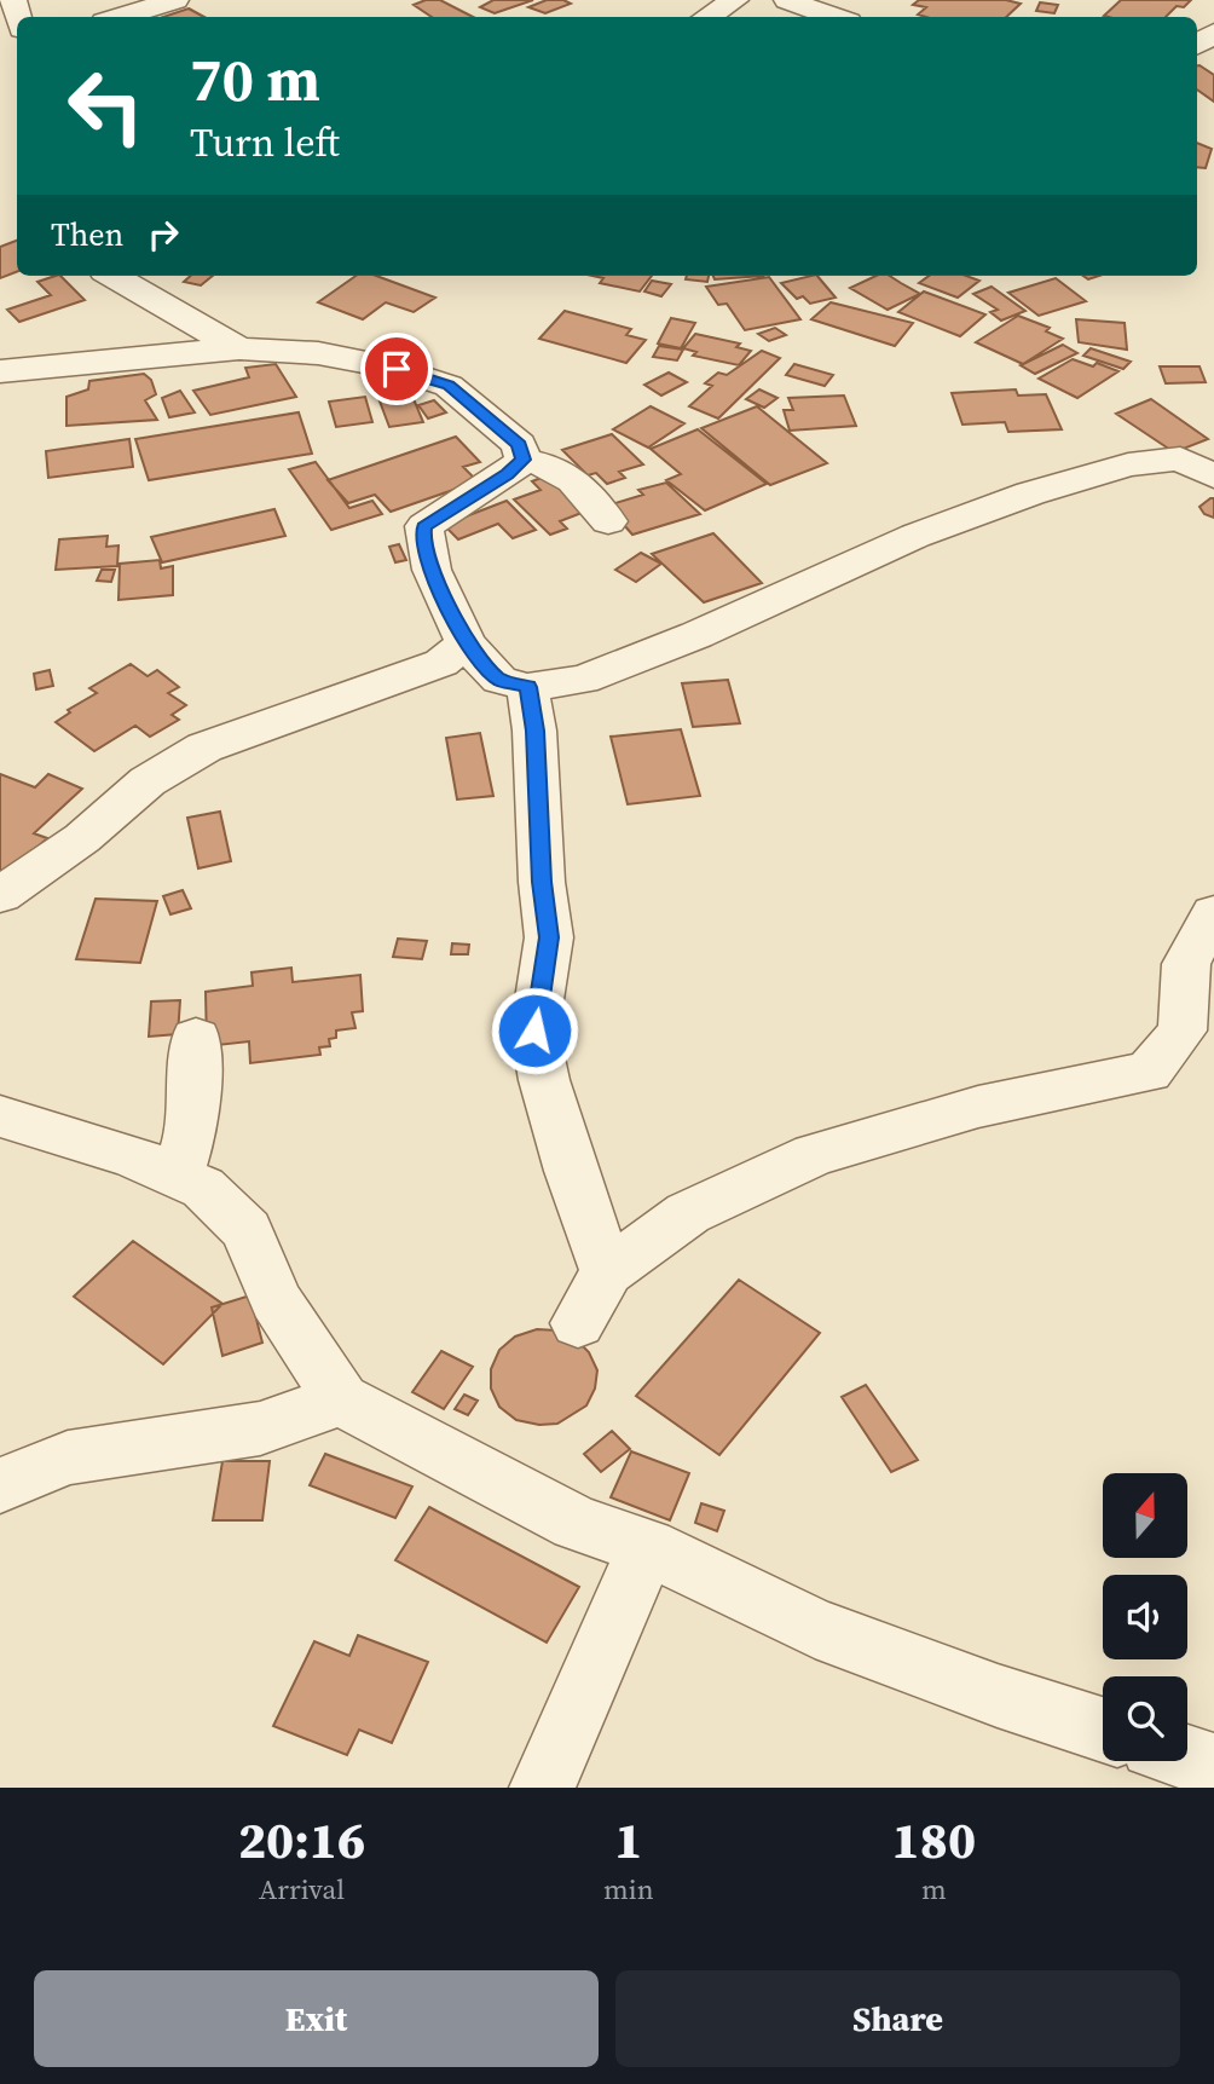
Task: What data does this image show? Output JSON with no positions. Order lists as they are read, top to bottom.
{
  "north": "top",
  "page": {
    "turn": ["70 m", "Turn left"],
    "then": "Then",
    "eta": [
      "20:16",
      "Arrival",
      "1",
      "min",
      "180",
      "m"
    ],
    "buttons": ["Exit", "Share"]
  }
}
